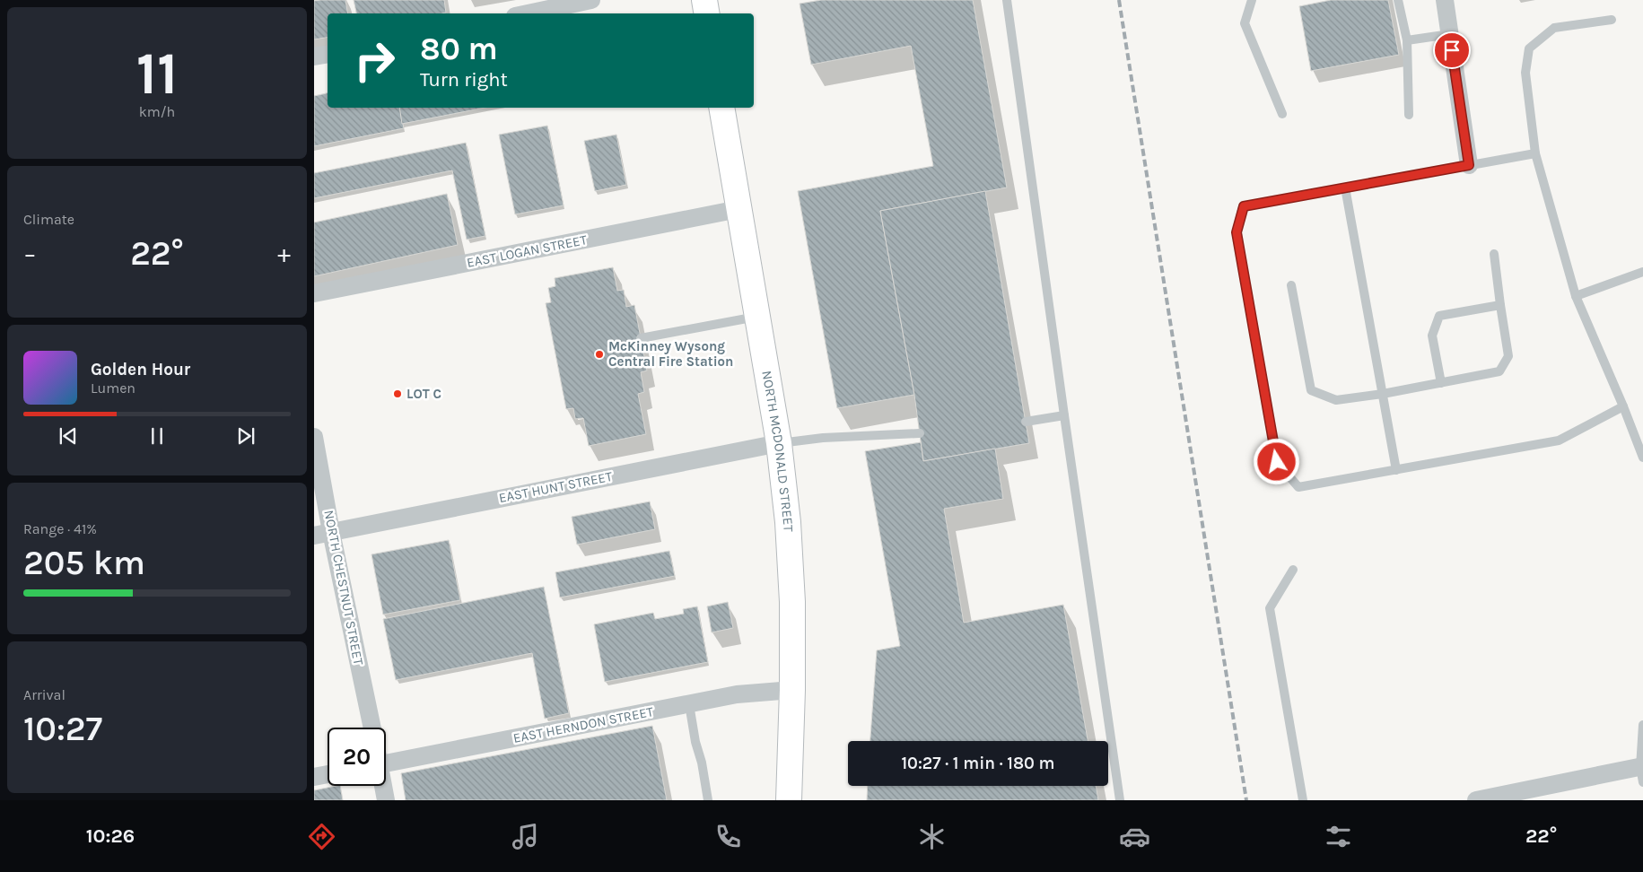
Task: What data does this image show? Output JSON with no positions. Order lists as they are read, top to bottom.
{
  "streets": {
    "main road": ["NORTH MCDONALD STREET"],
    "street": [
      "EAST LOGAN STREET",
      "EAST HUNT STREET",
      "NORTH CHESTNUT STREET",
      "EAST HERNDON STREET"
    ]
  },
  "crossings": [
    ["EAST LOGAN STREET", "NORTH MCDONALD STREET"],
    ["NORTH MCDONALD STREET", "EAST HUNT STREET"],
    ["NORTH MCDONALD STREET", "EAST HERNDON STREET"],
    ["EAST HUNT STREET", "NORTH CHESTNUT STREET"]
  ],
  "places": ["McKinney Wysong Central Fire Station", "LOT C"],
  "page": {
    "tile": [
      ["11", "km/h"],
      "Climate",
      ["Range · 41%", "205 km"],
      ["Arrival", "10:27"]
    ],
    "turn": ["80 m", "Turn right"],
    "heat": ["−", "22°", "+"],
    "song": ["Golden Hour", "Lumen"],
    "limit": "20",
    "trip": "10:27 · 1 min · 180 m",
    "tabs": ["10:26", "22°"]
  }
}
